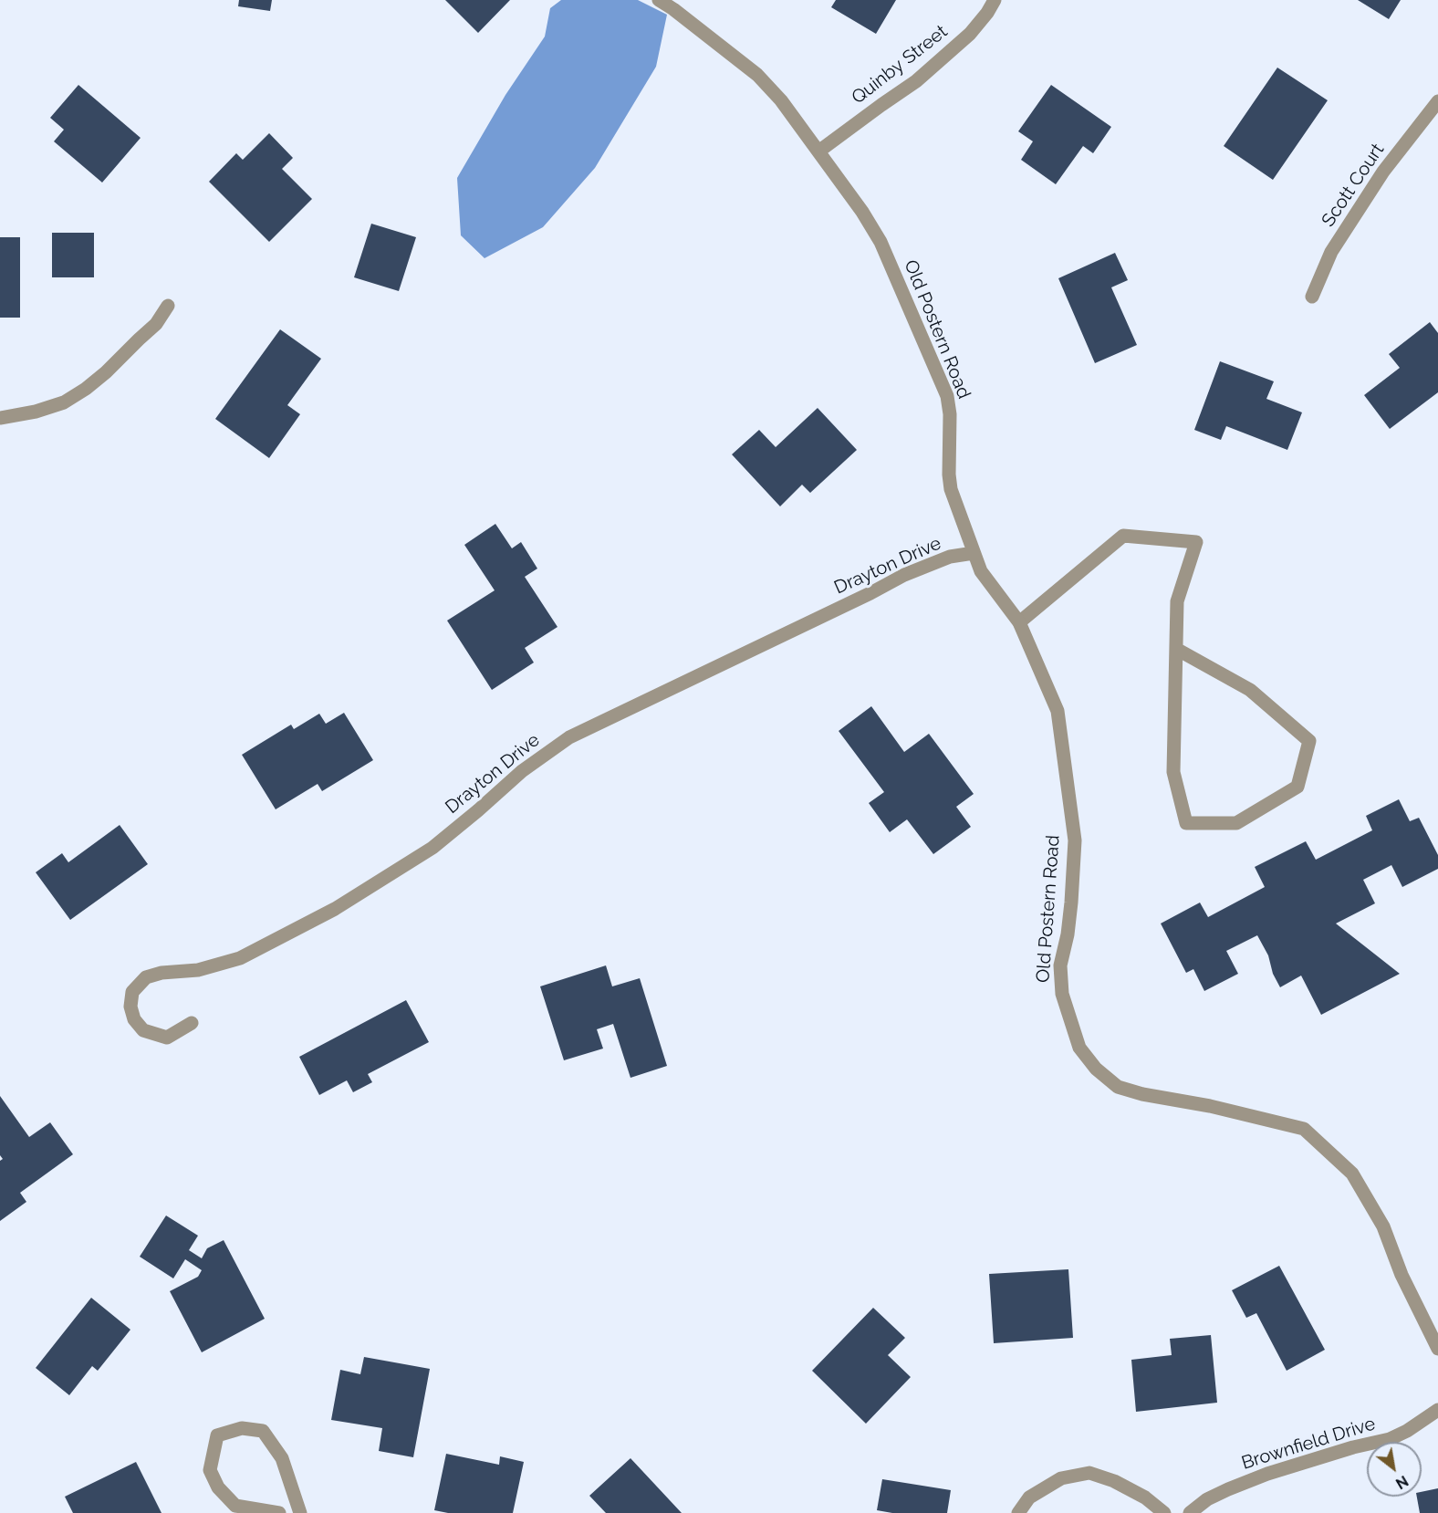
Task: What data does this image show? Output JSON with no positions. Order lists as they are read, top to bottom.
{
  "streets": {
    "street": [
      "Quinby Street",
      "Scott Court",
      "Old Postern Road",
      "Drayton Drive",
      "Brownfield Drive"
    ]
  },
  "crossings": [
    ["Quinby Street", "Old Postern Road"],
    ["Old Postern Road", "Drayton Drive"]
  ],
  "north": "bottom right"
}
